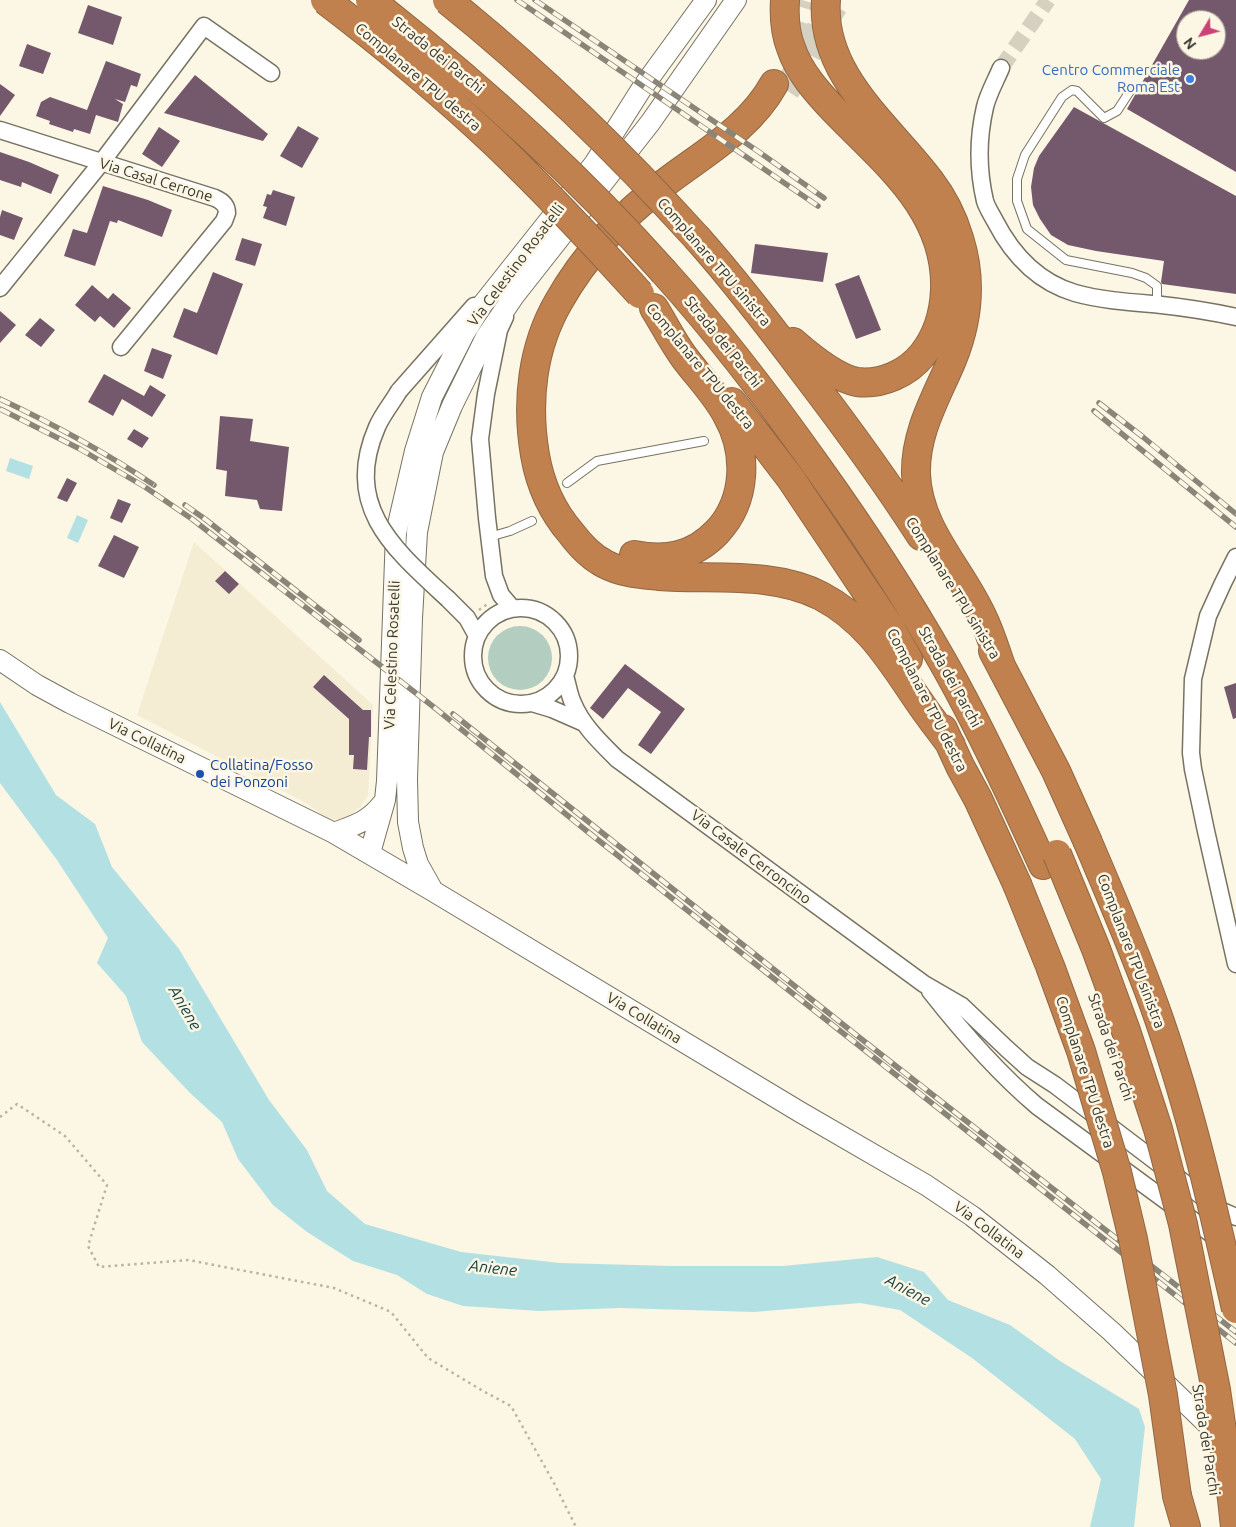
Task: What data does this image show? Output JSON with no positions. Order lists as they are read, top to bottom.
{
  "streets": {
    "highway": ["Strada dei Parchi", "Complanare TPU destra", "Complanare TPU sinistra"],
    "street": [
      "Via Casal Cerrone",
      "Via Celestino Rosatelli",
      "Via Collatina",
      "Via Casale Cerroncino"
    ]
  },
  "crossings": [
    ["Via Celestino Rosatelli", "Via Collatina"]
  ],
  "water": ["Aniene"],
  "places": ["Centro Commerciale Roma Est", "Collatina/Fosso dei Ponzoni"],
  "north": "bottom left"
}
